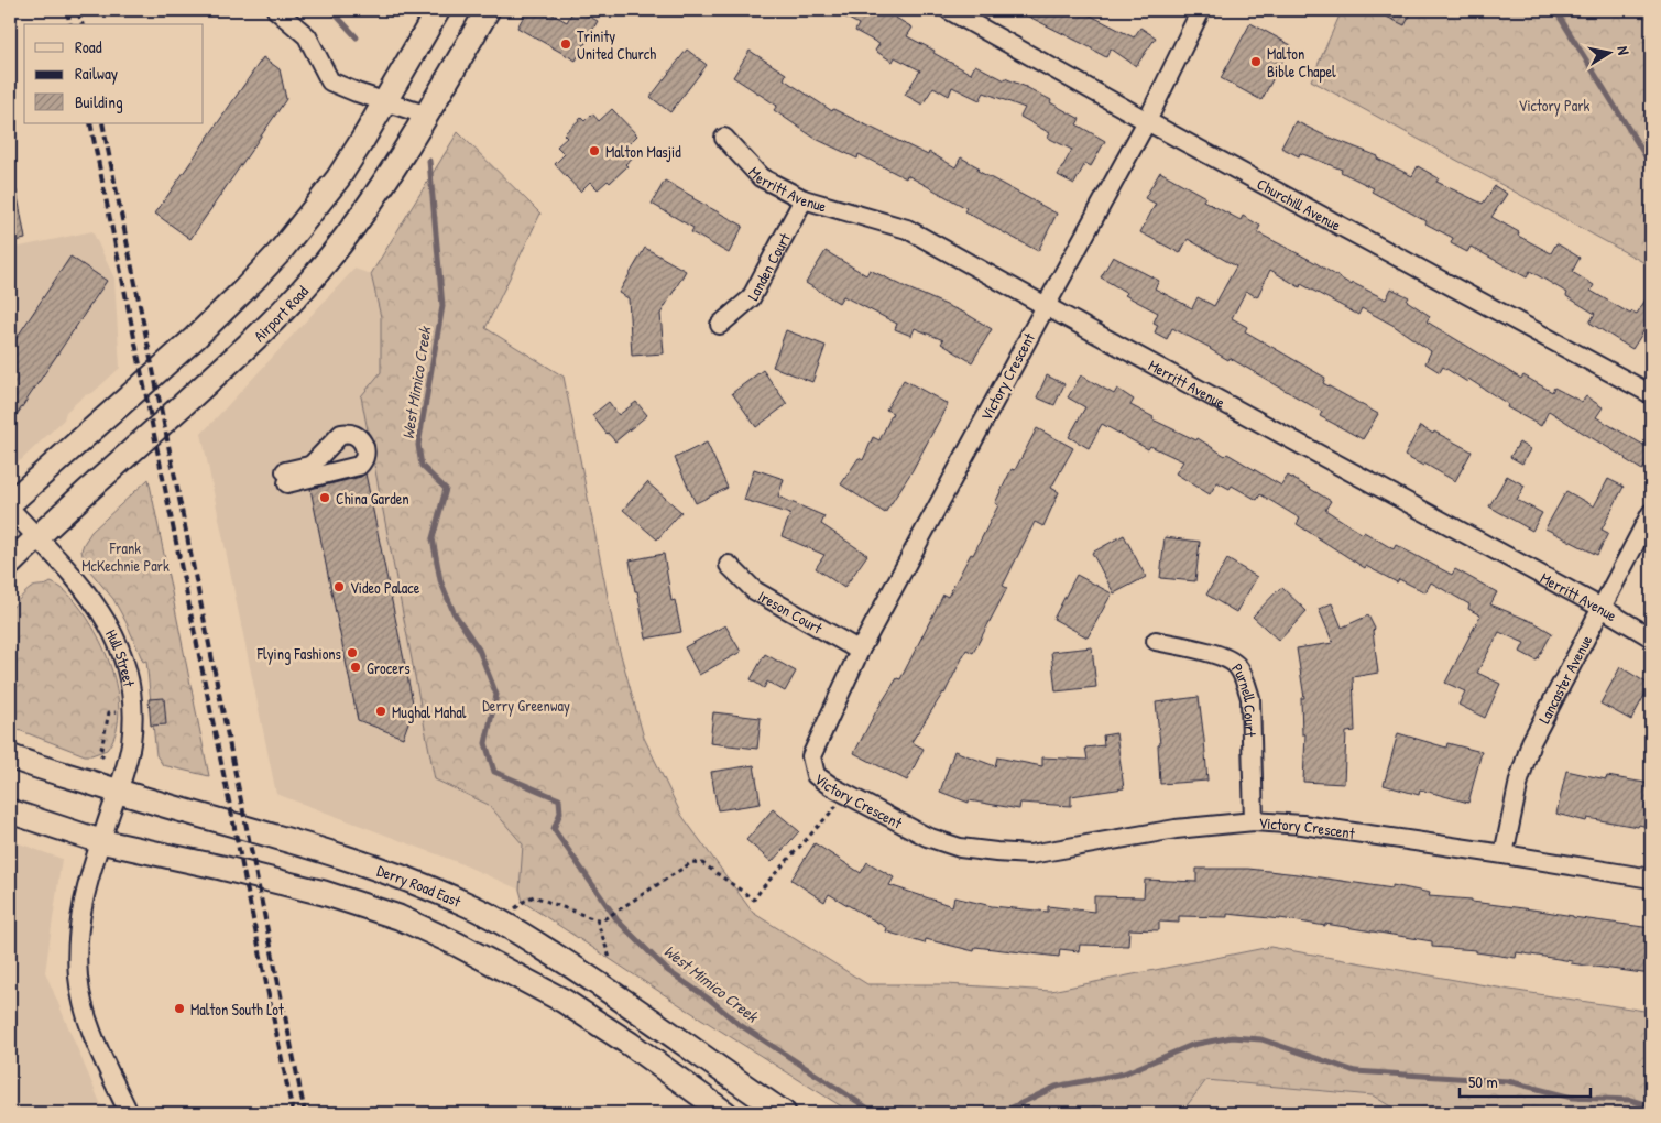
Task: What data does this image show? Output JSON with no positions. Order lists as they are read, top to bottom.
{
  "streets": {
    "main road": ["Airport Road", "Derry Road East"],
    "street": [
      "Merritt Avenue",
      "Churchill Avenue",
      "Landen Court",
      "Victory Crescent",
      "Ireson Court",
      "Hull Street",
      "Lancaster Avenue",
      "Purnell Court"
    ]
  },
  "crossings": [
    ["Merritt Avenue", "Landen Court"],
    ["Merritt Avenue", "Victory Crescent"],
    ["Merritt Avenue", "Lancaster Avenue"],
    ["Churchill Avenue", "Victory Crescent"],
    ["Airport Road", "Hull Street"],
    ["Victory Crescent", "Ireson Court"],
    ["Victory Crescent", "Lancaster Avenue"],
    ["Victory Crescent", "Purnell Court"],
    ["Hull Street", "Derry Road East"]
  ],
  "water": ["West Mimico Creek"],
  "parks": ["Victory Park", "Frank McKechnie Park", "Derry Greenway"],
  "places": [
    "Trinity United Church",
    "Malton Bible Chapel",
    "Malton Masjid",
    "China Garden",
    "Video Palace",
    "Flying Fashions",
    "Grocers",
    "Mughal Mahal",
    "Malton South Lot"
  ],
  "legend": ["Road", "Railway", "Building"],
  "scale_bar": "50 m",
  "north": "right"
}
